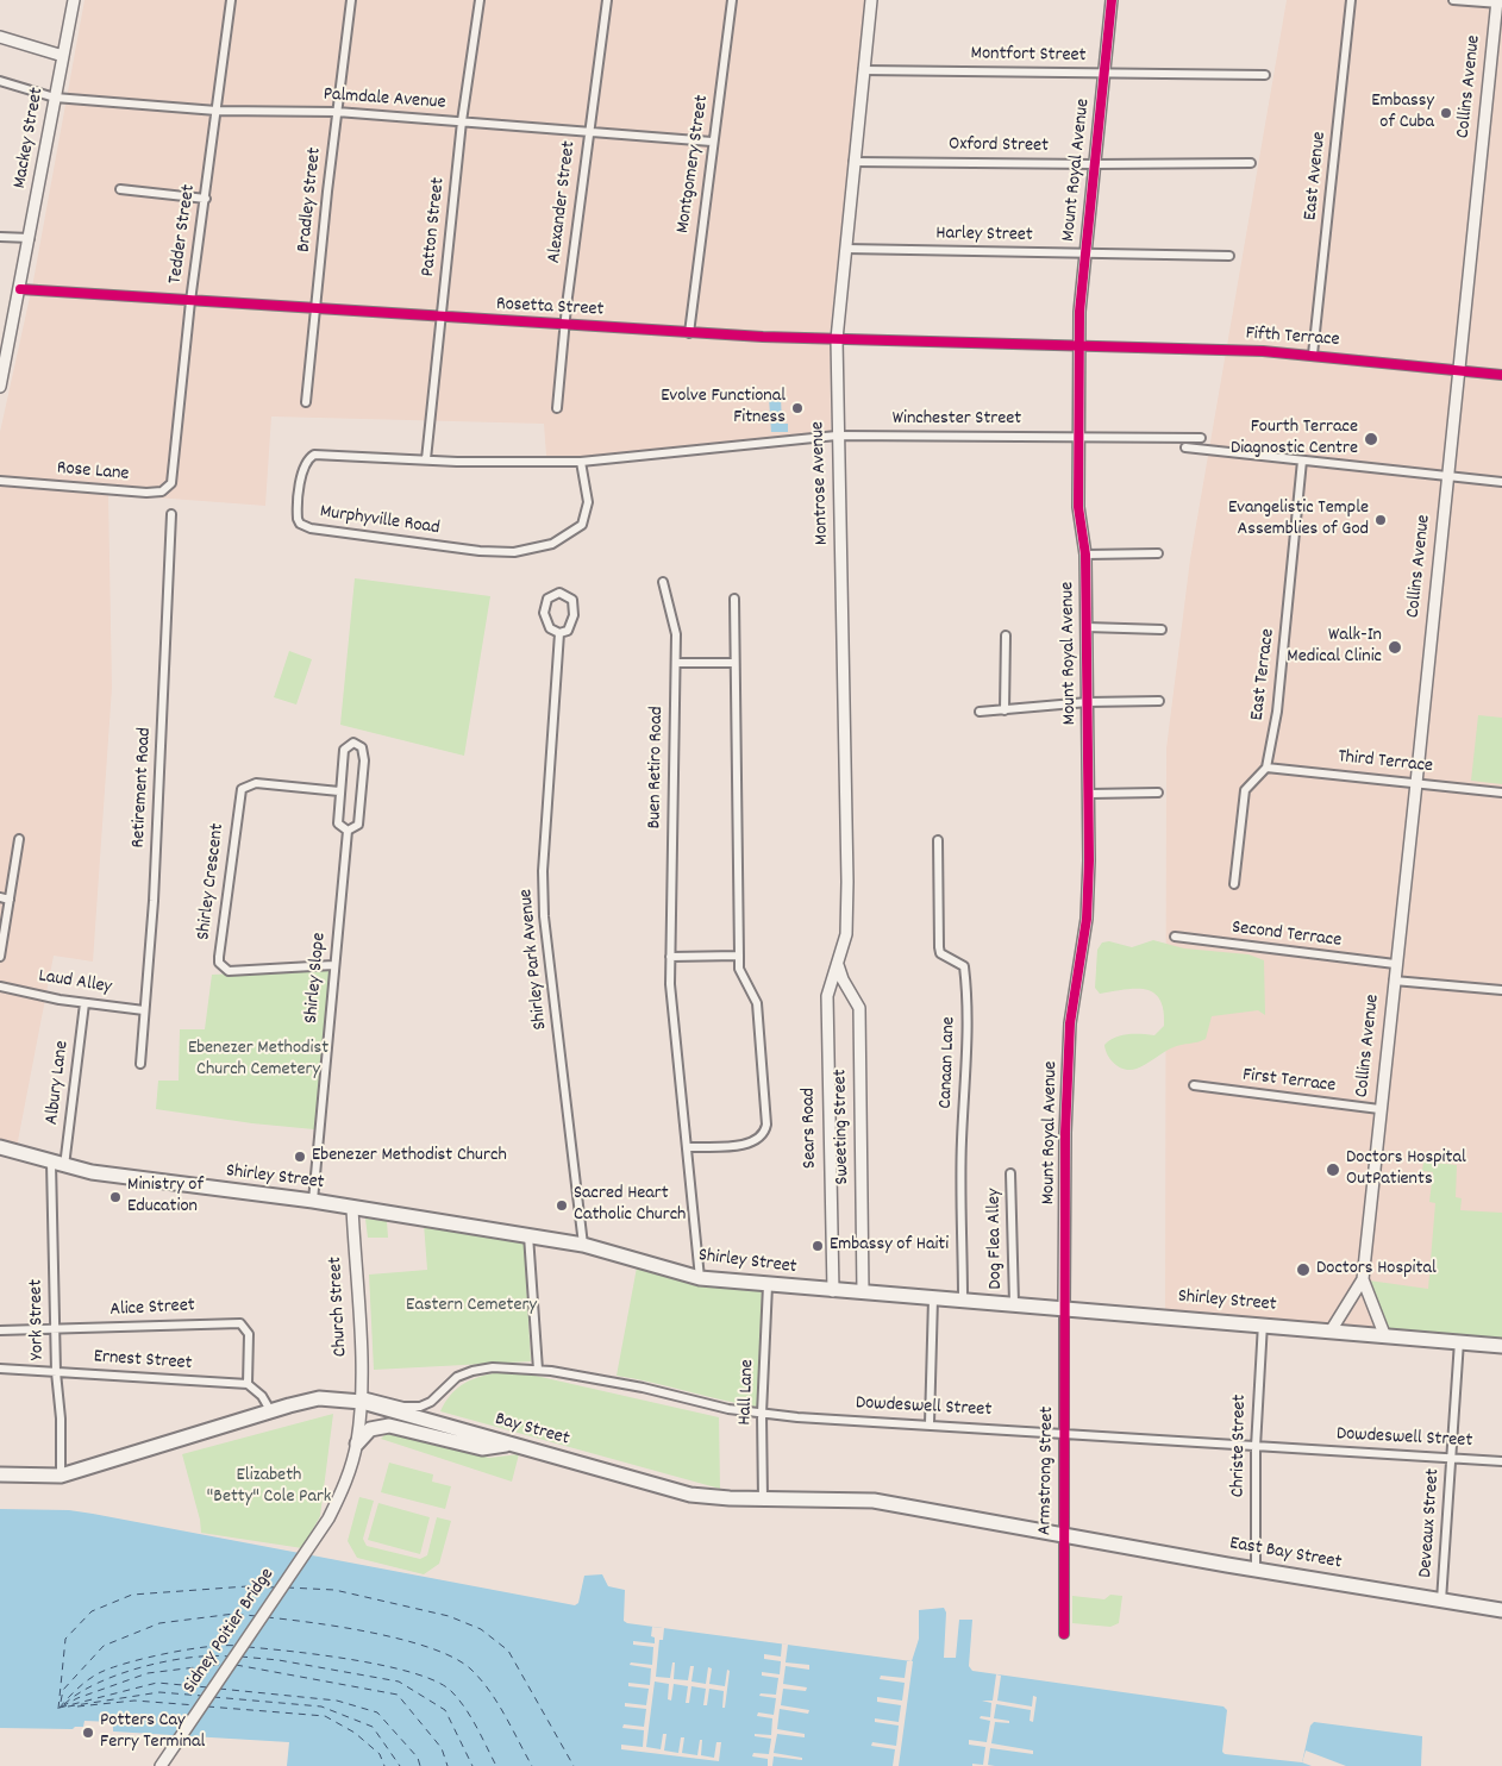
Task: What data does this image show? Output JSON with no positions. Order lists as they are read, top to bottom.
{
  "streets": {
    "highway": ["Shirley Street", "Bay Street", "East Bay Street"],
    "street": [
      "Montfort Street",
      "Collins Avenue",
      "Palmdale Avenue",
      "Mackey Street",
      "Oxford Street",
      "Montgomery Street",
      "Mount Royal Avenue",
      "East Avenue",
      "Bradley Street",
      "Alexander Street",
      "Patton Street",
      "Tedder Street",
      "Harley Street",
      "Rosetta Street",
      "Fifth Terrace",
      "Winchester Street",
      "Rose Lane",
      "Montrose Avenue",
      "Murphyville Road",
      "East Terrace",
      "Third Terrace",
      "Buen Retiro Road",
      "Retirement Road",
      "Shirley Crescent",
      "Second Terrace",
      "Shirley Park Avenue",
      "Shirley Slope",
      "Laud Alley",
      "Canaan Lane",
      "First Terrace",
      "Albury Lane",
      "Sweeting Street",
      "Sears Road",
      "Dog Flea Alley",
      "Church Street",
      "Alice Street",
      "York Street",
      "Ernest Street",
      "Hall Lane",
      "Dowdeswell Street",
      "Christe Street",
      "Armstrong Street",
      "Deveaux Street",
      "Sidney Poitier Bridge"
    ]
  },
  "crossings": [
    ["Montfort Street", "Mount Royal Avenue"],
    ["Montfort Street", "Montrose Avenue"],
    ["Collins Avenue", "Fifth Terrace"],
    ["Collins Avenue", "Third Terrace"],
    ["Collins Avenue", "Second Terrace"],
    ["Collins Avenue", "First Terrace"],
    ["Collins Avenue", "Shirley Street"],
    ["Palmdale Avenue", "Mackey Street"],
    ["Palmdale Avenue", "Montgomery Street"],
    ["Palmdale Avenue", "Bradley Street"],
    ["Palmdale Avenue", "Alexander Street"],
    ["Palmdale Avenue", "Patton Street"],
    ["Palmdale Avenue", "Tedder Street"],
    ["Mackey Street", "Rosetta Street"],
    ["Oxford Street", "Mount Royal Avenue"],
    ["Oxford Street", "Montrose Avenue"],
    ["Montgomery Street", "Rosetta Street"],
    ["Mount Royal Avenue", "Harley Street"],
    ["Mount Royal Avenue", "Rosetta Street"],
    ["Mount Royal Avenue", "Fifth Terrace"],
    ["Mount Royal Avenue", "Winchester Street"],
    ["Mount Royal Avenue", "Shirley Street"],
    ["Mount Royal Avenue", "Armstrong Street"],
    ["East Avenue", "Fifth Terrace"],
    ["Bradley Street", "Rosetta Street"],
    ["Alexander Street", "Rosetta Street"],
    ["Patton Street", "Rosetta Street"],
    ["Patton Street", "Murphyville Road"],
    ["Tedder Street", "Rosetta Street"],
    ["Tedder Street", "Rose Lane"],
    ["Harley Street", "Montrose Avenue"],
    ["Rosetta Street", "Fifth Terrace"],
    ["Rosetta Street", "Montrose Avenue"],
    ["Winchester Street", "Montrose Avenue"],
    ["Winchester Street", "Murphyville Road"],
    ["Montrose Avenue", "Murphyville Road"],
    ["Montrose Avenue", "Sweeting Street"],
    ["Montrose Avenue", "Sears Road"],
    ["East Terrace", "Third Terrace"],
    ["Buen Retiro Road", "Shirley Street"],
    ["Retirement Road", "Laud Alley"],
    ["Shirley Crescent", "Shirley Slope"],
    ["Shirley Park Avenue", "Shirley Street"],
    ["Shirley Slope", "Shirley Street"],
    ["Laud Alley", "Albury Lane"],
    ["Canaan Lane", "Shirley Street"],
    ["Albury Lane", "Shirley Street"],
    ["Albury Lane", "York Street"],
    ["Sweeting Street", "Sears Road"],
    ["Sweeting Street", "Shirley Street"],
    ["Sears Road", "Shirley Street"],
    ["Shirley Street", "Dog Flea Alley"],
    ["Shirley Street", "Church Street"],
    ["Shirley Street", "York Street"],
    ["Shirley Street", "Hall Lane"],
    ["Shirley Street", "Christe Street"],
    ["Shirley Street", "Armstrong Street"],
    ["Shirley Street", "Deveaux Street"],
    ["Church Street", "Dowdeswell Street"],
    ["Church Street", "Bay Street"],
    ["Church Street", "Sidney Poitier Bridge"],
    ["Alice Street", "York Street"],
    ["Alice Street", "Ernest Street"],
    ["York Street", "Ernest Street"],
    ["York Street", "Bay Street"],
    ["Hall Lane", "Dowdeswell Street"],
    ["Hall Lane", "Bay Street"],
    ["Dowdeswell Street", "Bay Street"],
    ["Dowdeswell Street", "Christe Street"],
    ["Dowdeswell Street", "Armstrong Street"],
    ["Dowdeswell Street", "Deveaux Street"],
    ["Bay Street", "Armstrong Street"],
    ["Bay Street", "East Bay Street"],
    ["Christe Street", "East Bay Street"],
    ["Armstrong Street", "East Bay Street"],
    ["Deveaux Street", "East Bay Street"]
  ],
  "parks": ["Ebenezer Methodist Church Cemetery", "Eastern Cemetery", "Elizabeth \"Betty\" Cole Park"],
  "places": [
    "Embassy of Cuba",
    "Evolve Functional Fitness",
    "Fourth Terrace Diagnostic Centre",
    "Evangelistic Temple Assemblies of God",
    "Walk-In Medical Clinic",
    "Ebenezer Methodist Church",
    "Doctors Hospital OutPatients",
    "Ministry of Education",
    "Sacred Heart Catholic Church",
    "Embassy of Haiti",
    "Doctors Hospital",
    "Potters Cay Ferry Terminal"
  ]
}
